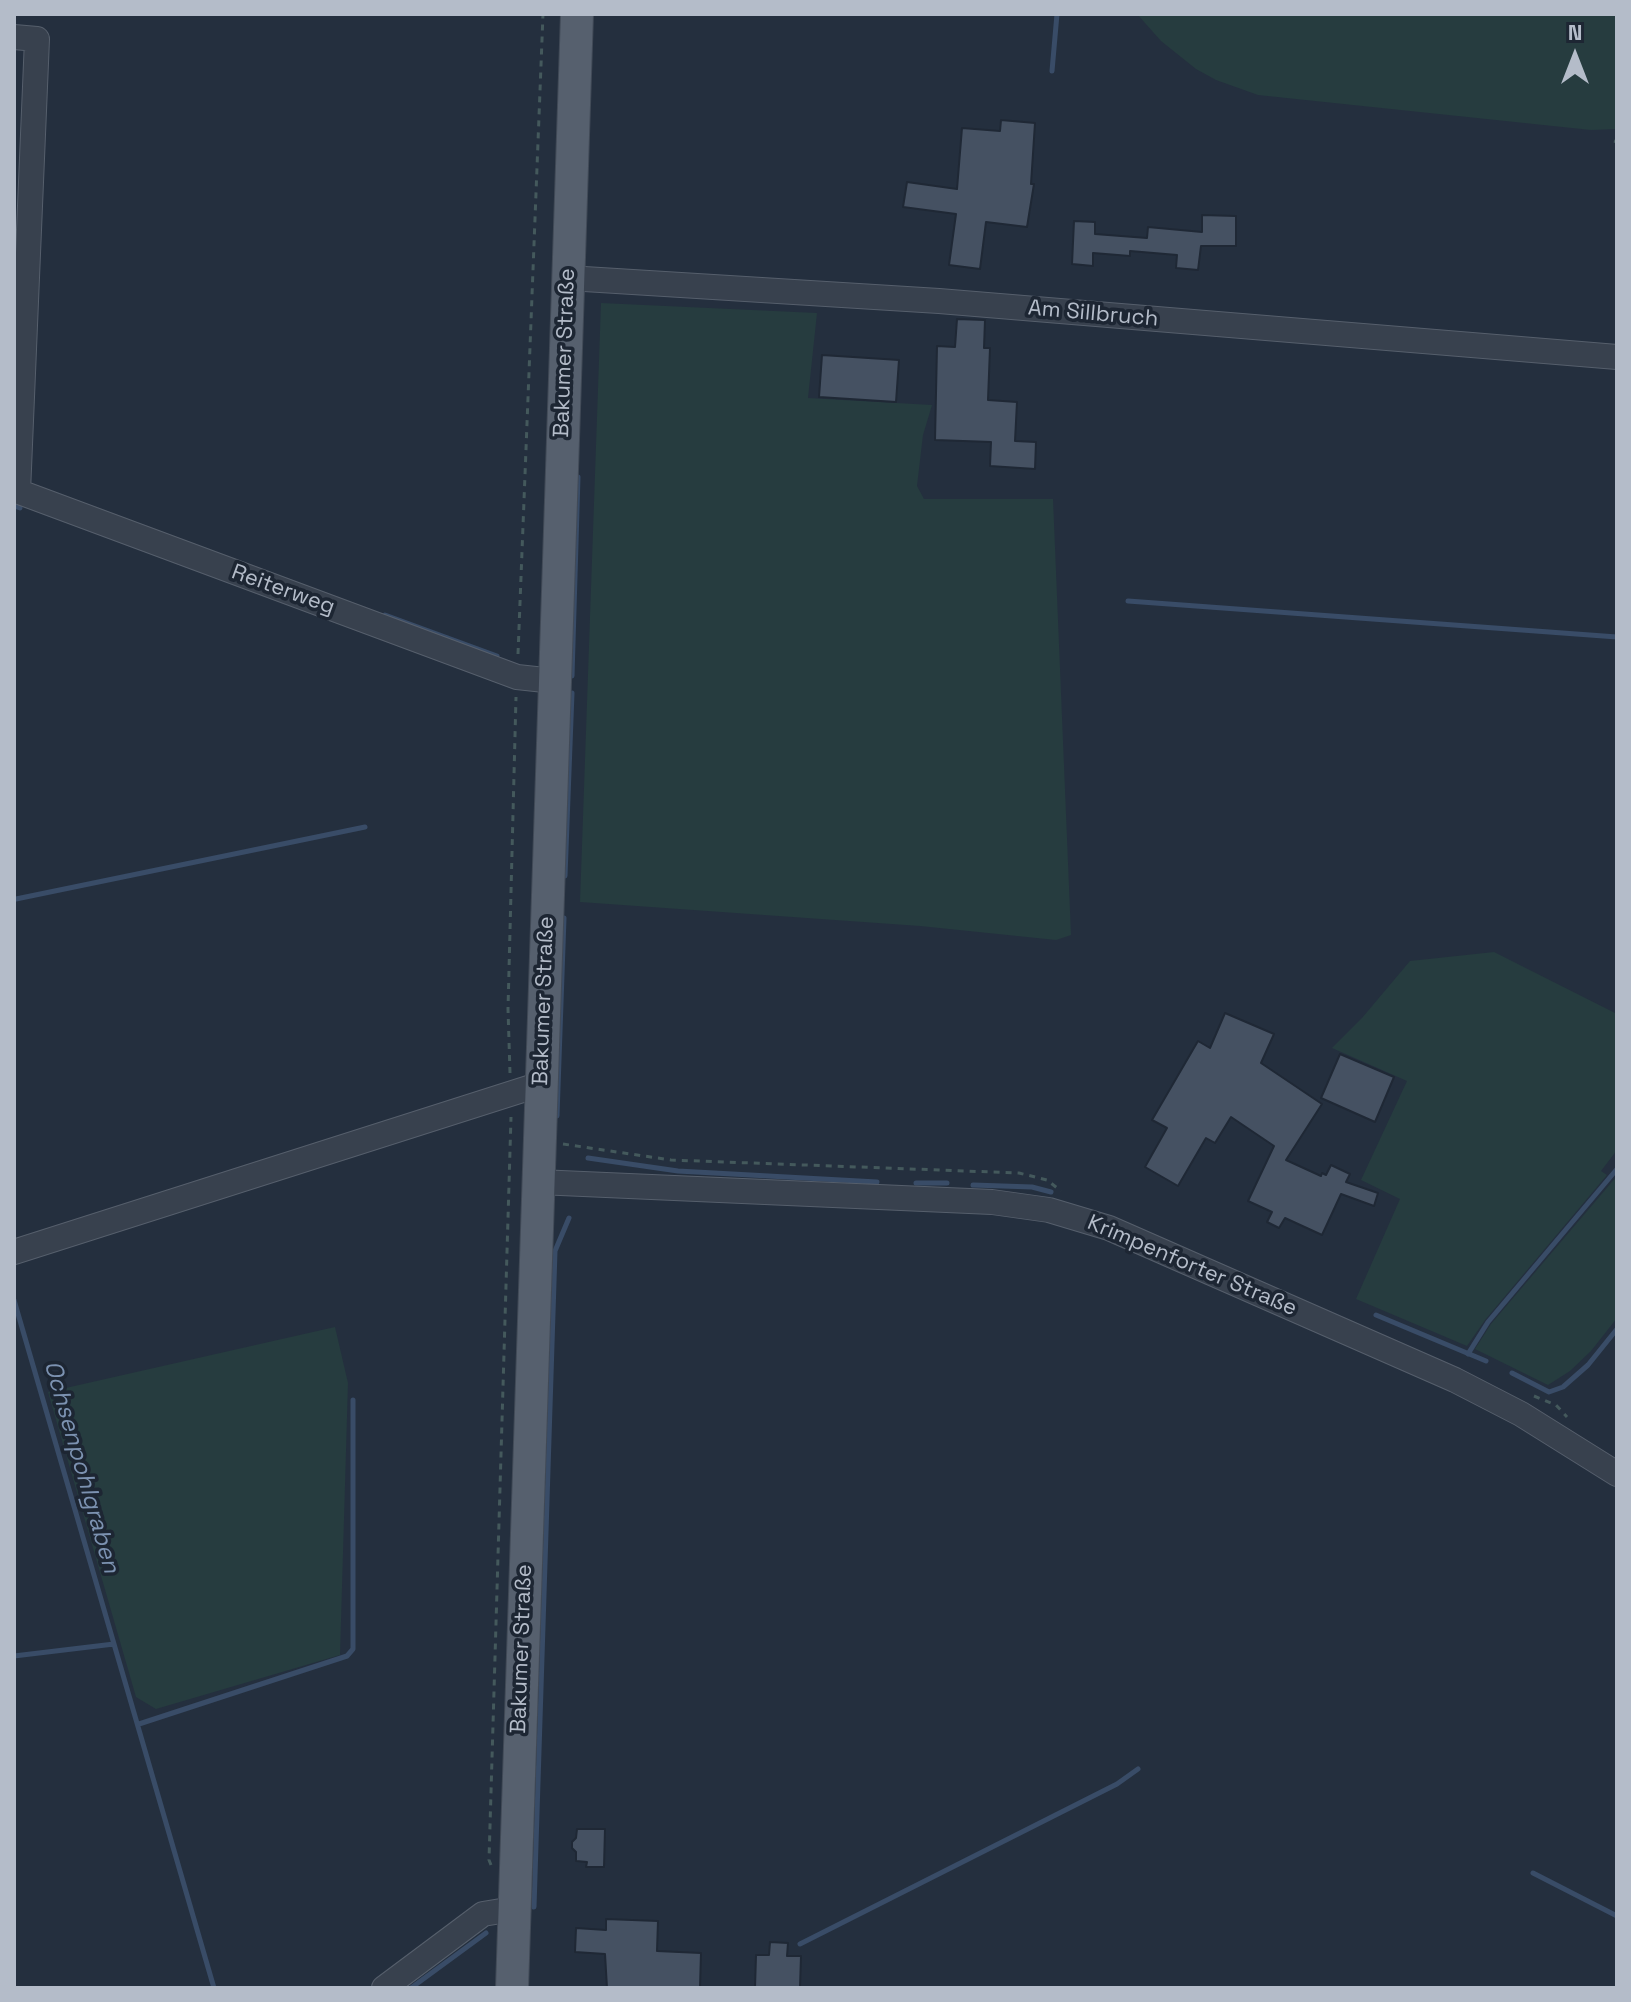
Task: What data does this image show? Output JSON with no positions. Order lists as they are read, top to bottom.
{
  "streets": {
    "main road": ["Bakumer Straße"],
    "street": ["Am Sillbruch", "Reiterweg", "Krimpenforter Straße"]
  },
  "crossings": [
    ["Am Sillbruch", "Bakumer Straße"],
    ["Bakumer Straße", "Reiterweg"],
    ["Bakumer Straße", "Krimpenforter Straße"]
  ],
  "water": ["Ochsenpohlgraben"],
  "north": "top"
}
